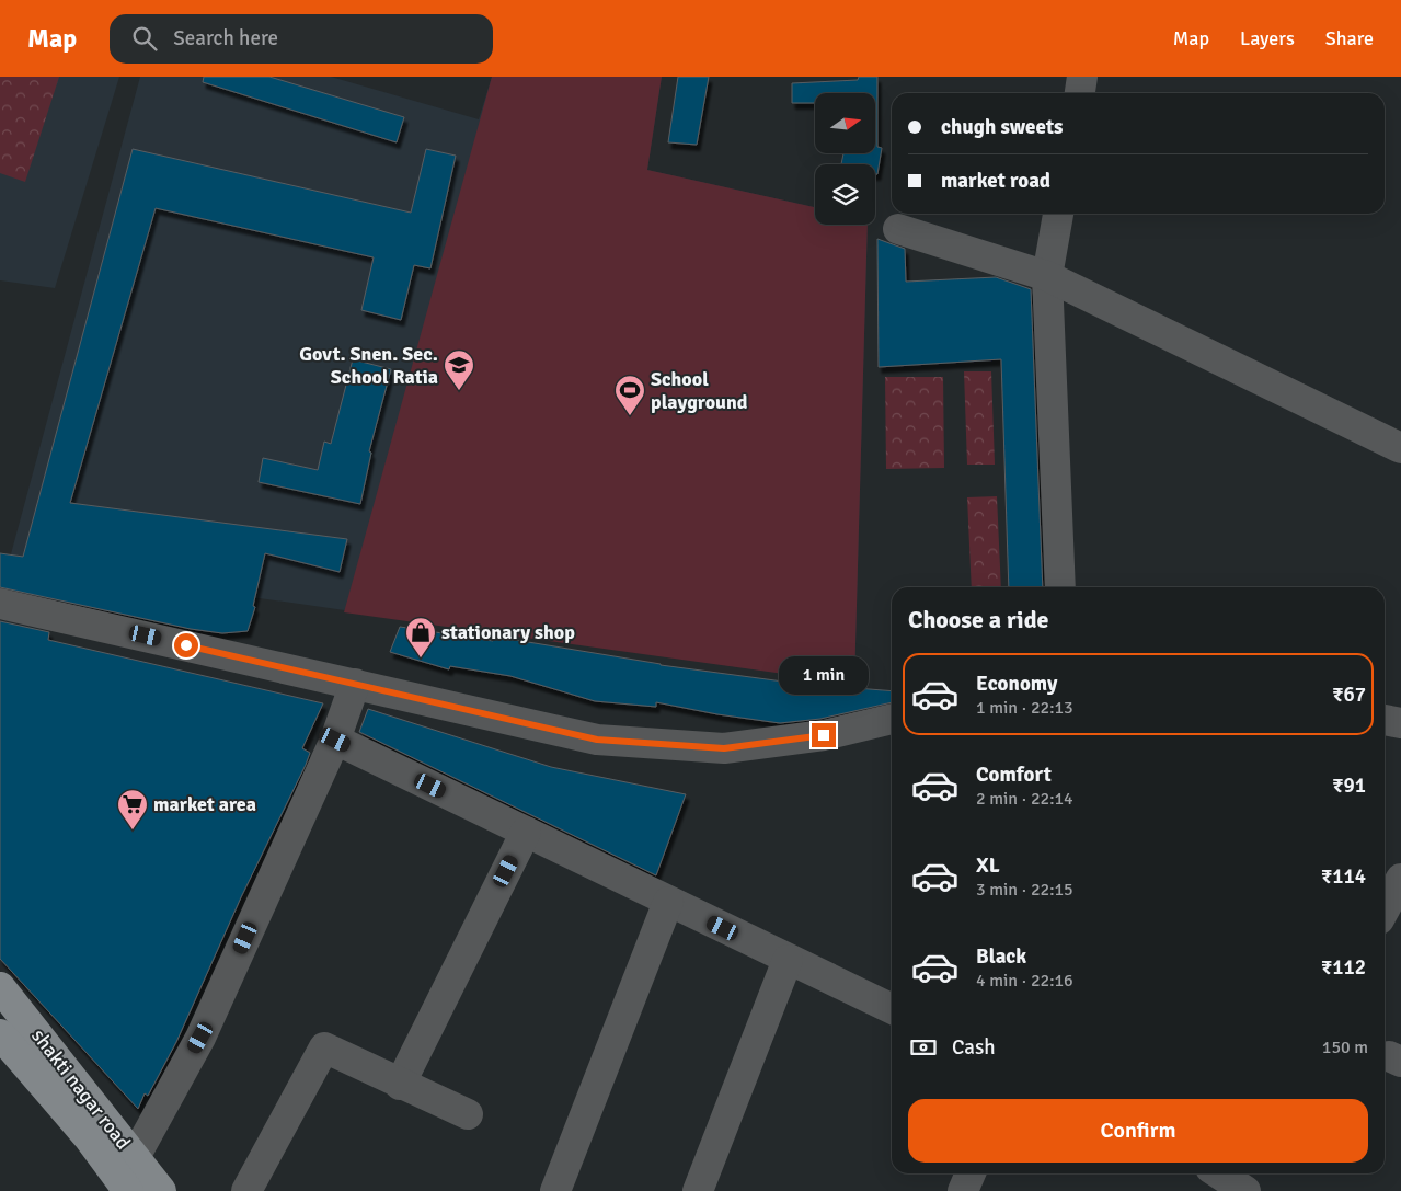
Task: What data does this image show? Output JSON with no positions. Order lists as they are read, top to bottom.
{
  "streets": {
    "main road": ["shakti nagar road"]
  },
  "places": {
    "school or university": ["Govt. Snen. Sec. School Ratia"],
    "sports": ["School playground"],
    "shop": ["stationary shop"],
    "supermarket": ["market area"]
  },
  "north": "right",
  "page": {
    "header": "Map",
    "search": "Search here",
    "nav": ["Map", "Layers", "Share"],
    "banner": ["chugh sweets", "market road"],
    "heading": "Choose a ride",
    "list": [
      {
        "name": "Economy",
        "note": "1 min · 22:13",
        "value": "₹67"
      },
      {
        "name": "Comfort",
        "note": "2 min · 22:14",
        "value": "₹91"
      },
      {
        "name": "XL",
        "note": "3 min · 22:15",
        "value": "₹114"
      },
      {
        "name": "Black",
        "note": "4 min · 22:16",
        "value": "₹112"
      }
    ],
    "bubble": "1 min",
    "pay": ["Cash", "150 m"],
    "buttons": "Confirm"
  }
}
